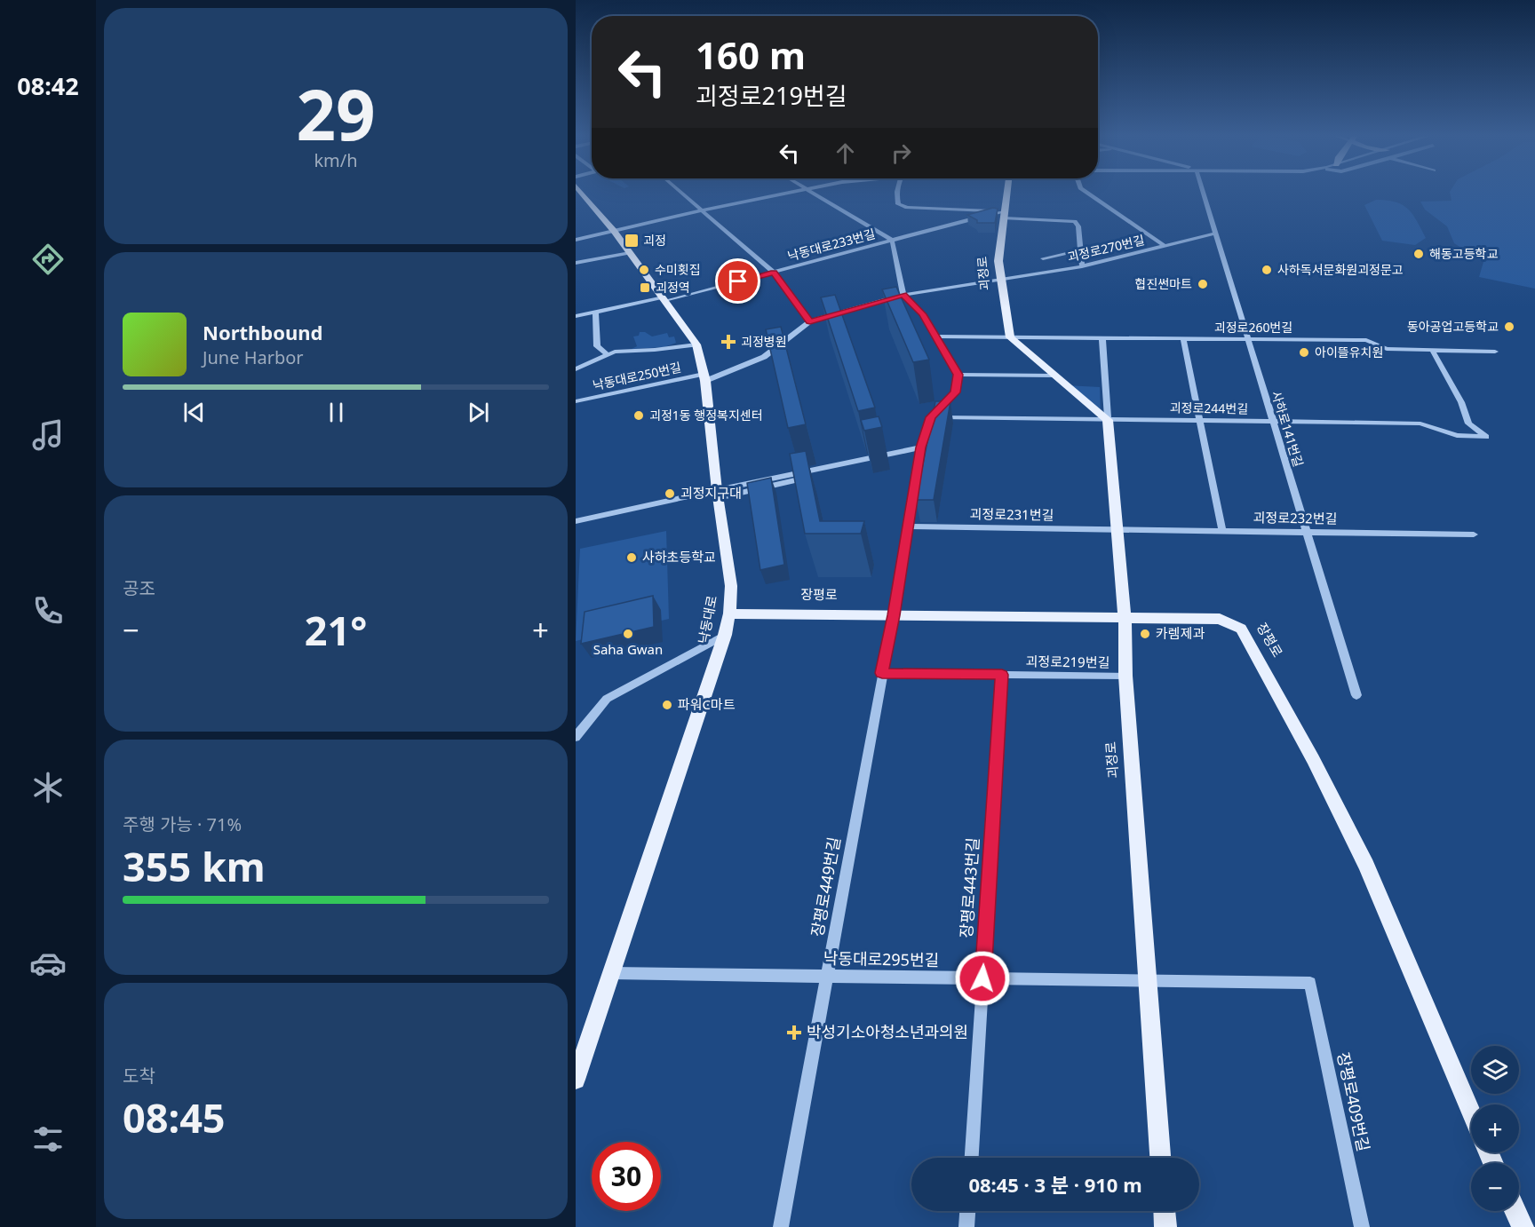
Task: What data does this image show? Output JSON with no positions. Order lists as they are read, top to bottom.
{
  "streets": {
    "main road": ["괴정로", "장평로", "낙동대로"],
    "street": [
      "낙동대로233번길",
      "괴정로270번길",
      "괴정로260번길",
      "낙동대로250번길",
      "괴정로244번길",
      "사하로141번길",
      "괴정로231번길",
      "괴정로232번길",
      "괴정로219번길",
      "장평로449번길",
      "장평로443번길",
      "낙동대로295번길",
      "장평로409번길"
    ]
  },
  "crossings": [
    ["낙동대로233번길", "괴정로"],
    ["낙동대로233번길", "낙동대로"],
    ["괴정로270번길", "괴정로"],
    ["괴정로270번길", "낙동대로250번길"],
    ["괴정로270번길", "사하로141번길"],
    ["괴정로", "괴정로260번길"],
    ["괴정로", "괴정로244번길"],
    ["괴정로", "괴정로231번길"],
    ["괴정로", "괴정로232번길"],
    ["괴정로", "장평로"],
    ["괴정로", "괴정로219번길"],
    ["괴정로", "낙동대로295번길"],
    ["괴정로260번길", "괴정로244번길"],
    ["괴정로260번길", "사하로141번길"],
    ["낙동대로250번길", "낙동대로"],
    ["괴정로244번길", "사하로141번길"],
    ["괴정로244번길", "장평로449번길"],
    ["사하로141번길", "괴정로232번길"],
    ["괴정로231번길", "괴정로232번길"],
    ["괴정로231번길", "장평로449번길"],
    ["장평로", "낙동대로"],
    ["장평로", "장평로449번길"],
    ["낙동대로", "낙동대로295번길"],
    ["괴정로219번길", "장평로449번길"],
    ["괴정로219번길", "장평로443번길"],
    ["장평로449번길", "낙동대로295번길"],
    ["장평로443번길", "낙동대로295번길"],
    ["낙동대로295번길", "장평로409번길"]
  ],
  "places": {
    "transit": ["괴정", "괴정역"],
    "other": [
      "해동고등학교",
      "수미횟집",
      "사하독서문화원괴정문고",
      "협진썬마트",
      "동아공업고등학교",
      "아이뜰유치원",
      "괴정1동 행정복지센터",
      "괴정지구대",
      "사하초등학교",
      "Saha Gwan",
      "카렘제과",
      "파워C마트"
    ],
    "health": ["괴정병원", "박성기소아청소년과의원"]
  },
  "page": {
    "tabs": "08:42",
    "tile": [
      ["29", "km/h"],
      "공조",
      ["주행 가능 · 71%", "355 km"],
      ["도착", "08:45"]
    ],
    "turn": ["160 m", "괴정로219번길"],
    "song": ["Northbound", "June Harbor"],
    "heat": ["−", "21°", "+"],
    "map_buttons": ["+", "−"],
    "limit": "30",
    "trip": "08:45 · 3 분 · 910 m"
  }
}
